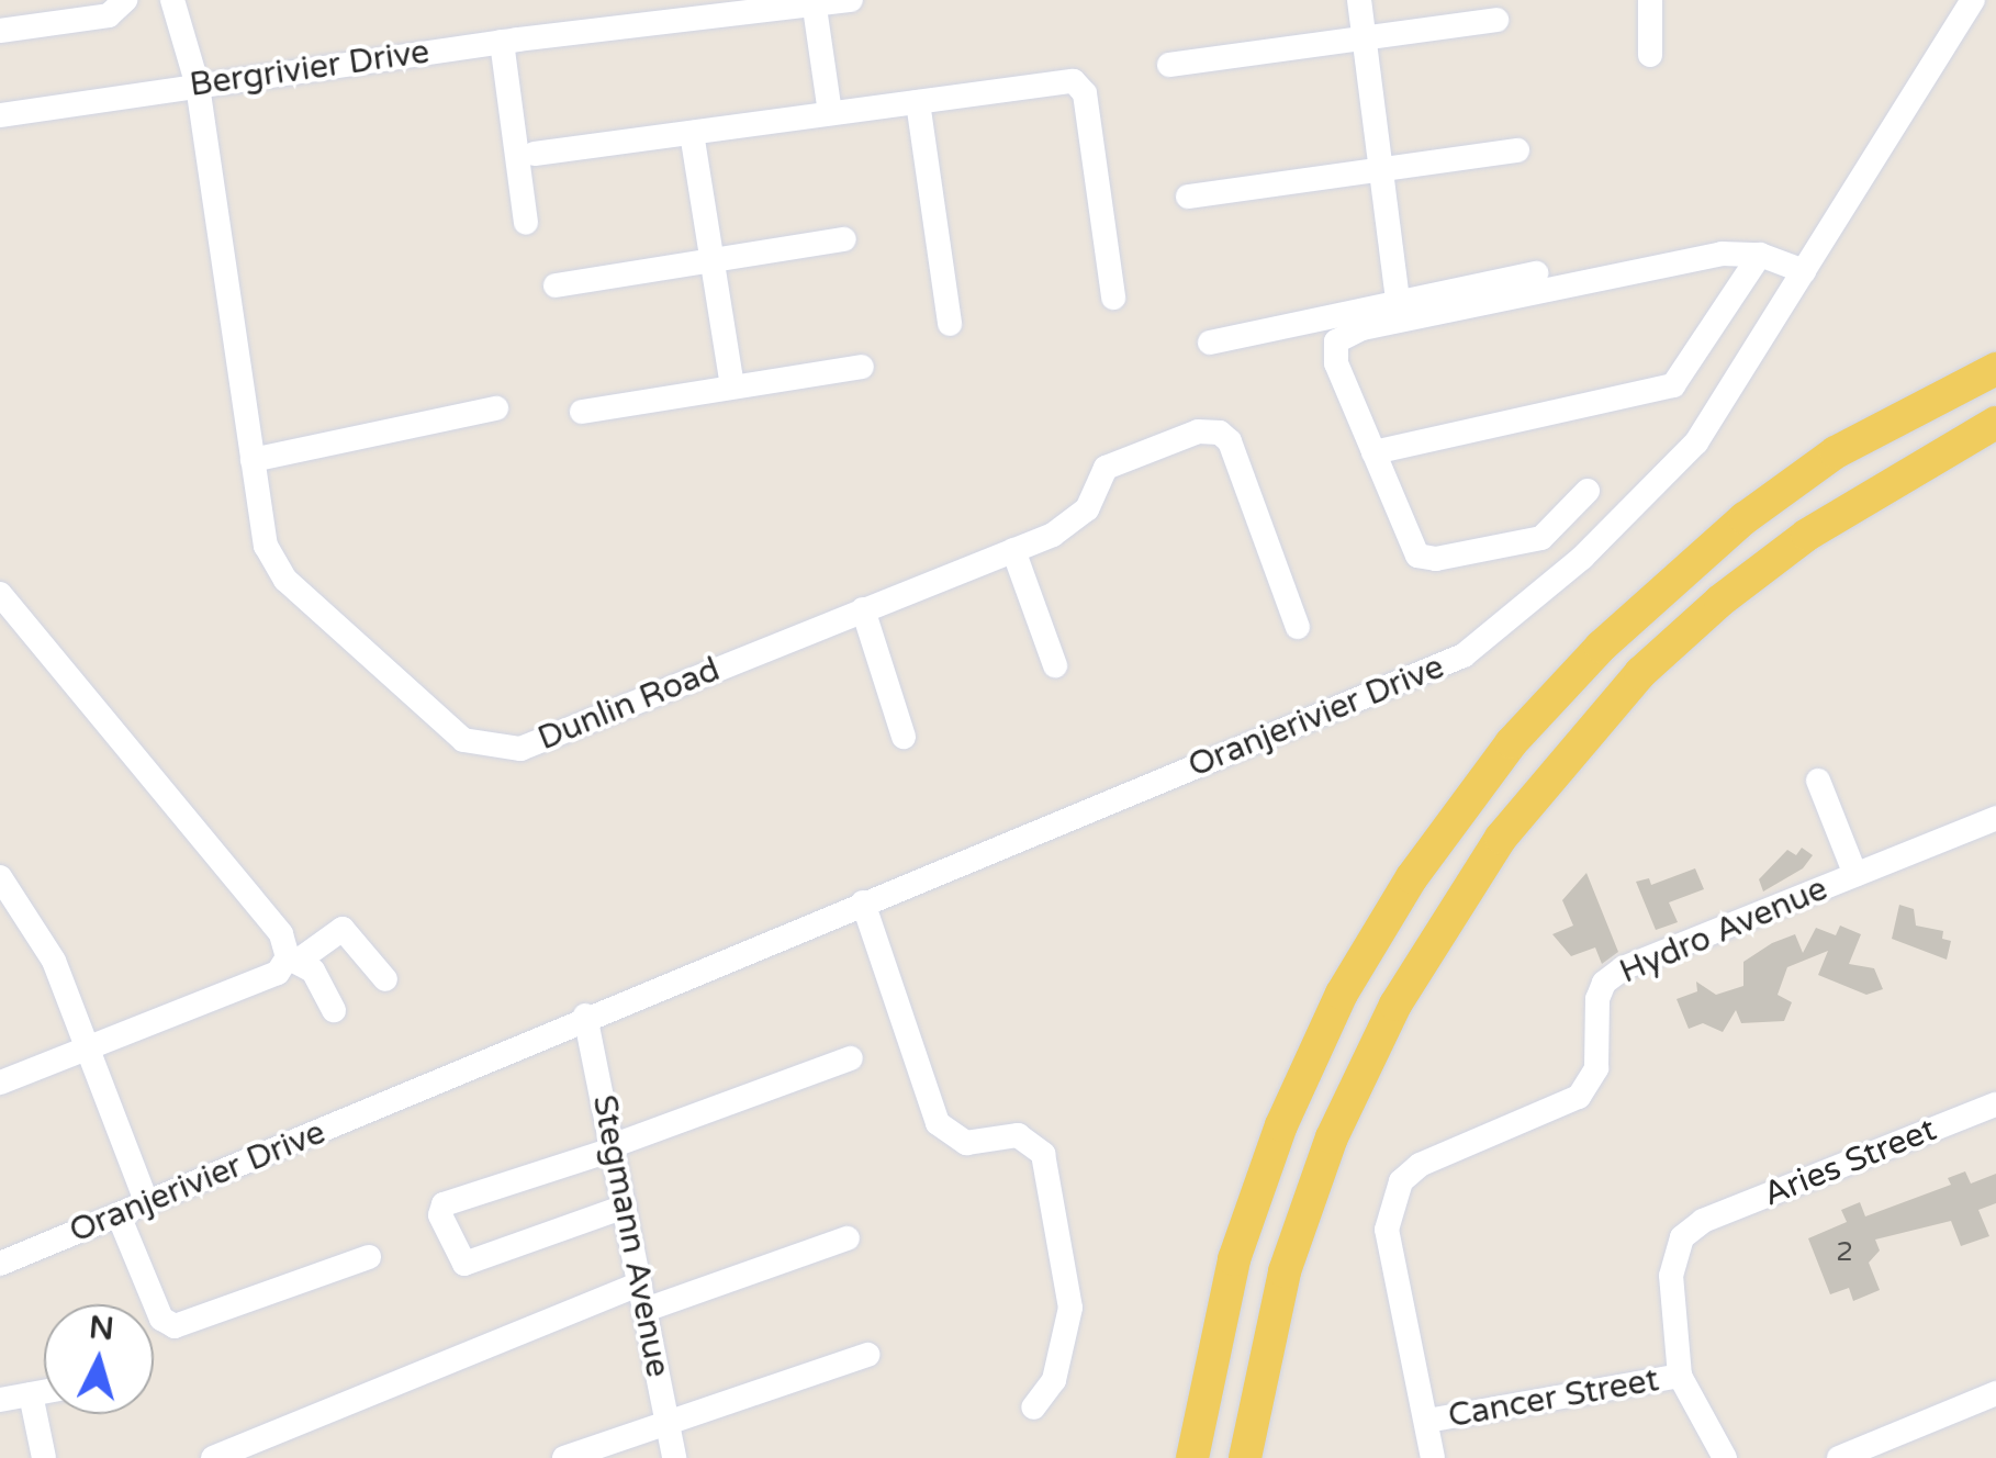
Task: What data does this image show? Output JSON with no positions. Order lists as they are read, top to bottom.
{
  "streets": {
    "street": [
      "Bergrivier Drive",
      "Dunlin Road",
      "Oranjerivier Drive",
      "Hydro Avenue",
      "Aries Street",
      "Stegmann Avenue",
      "Cancer Street"
    ]
  },
  "crossings": [
    ["Bergrivier Drive", "Dunlin Road"],
    ["Oranjerivier Drive", "Stegmann Avenue"],
    ["Hydro Avenue", "Cancer Street"],
    ["Aries Street", "Cancer Street"]
  ],
  "house_numbers": ["2"],
  "north": "top"
}
